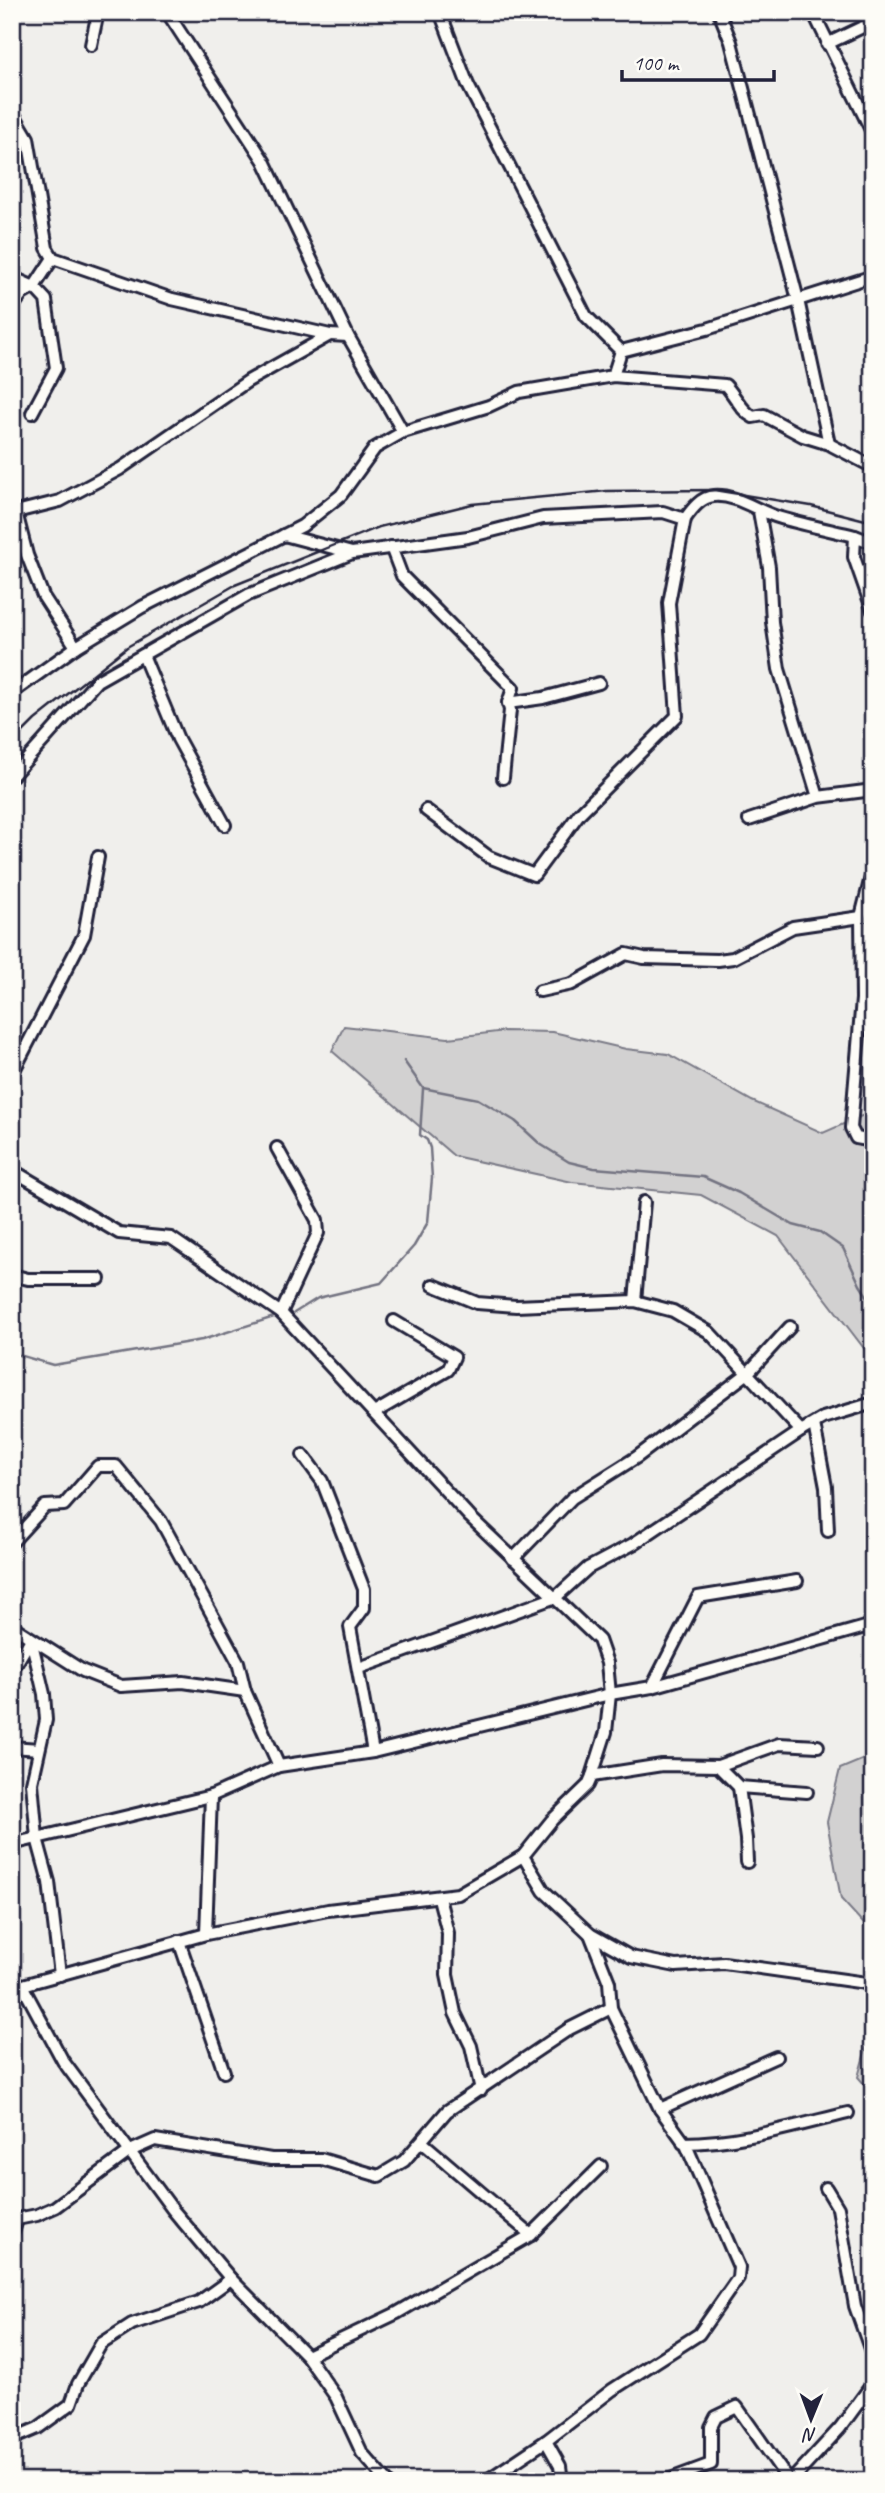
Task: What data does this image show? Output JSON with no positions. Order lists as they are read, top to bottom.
{
  "scale_bar": "100 m",
  "north": "bottom"
}
